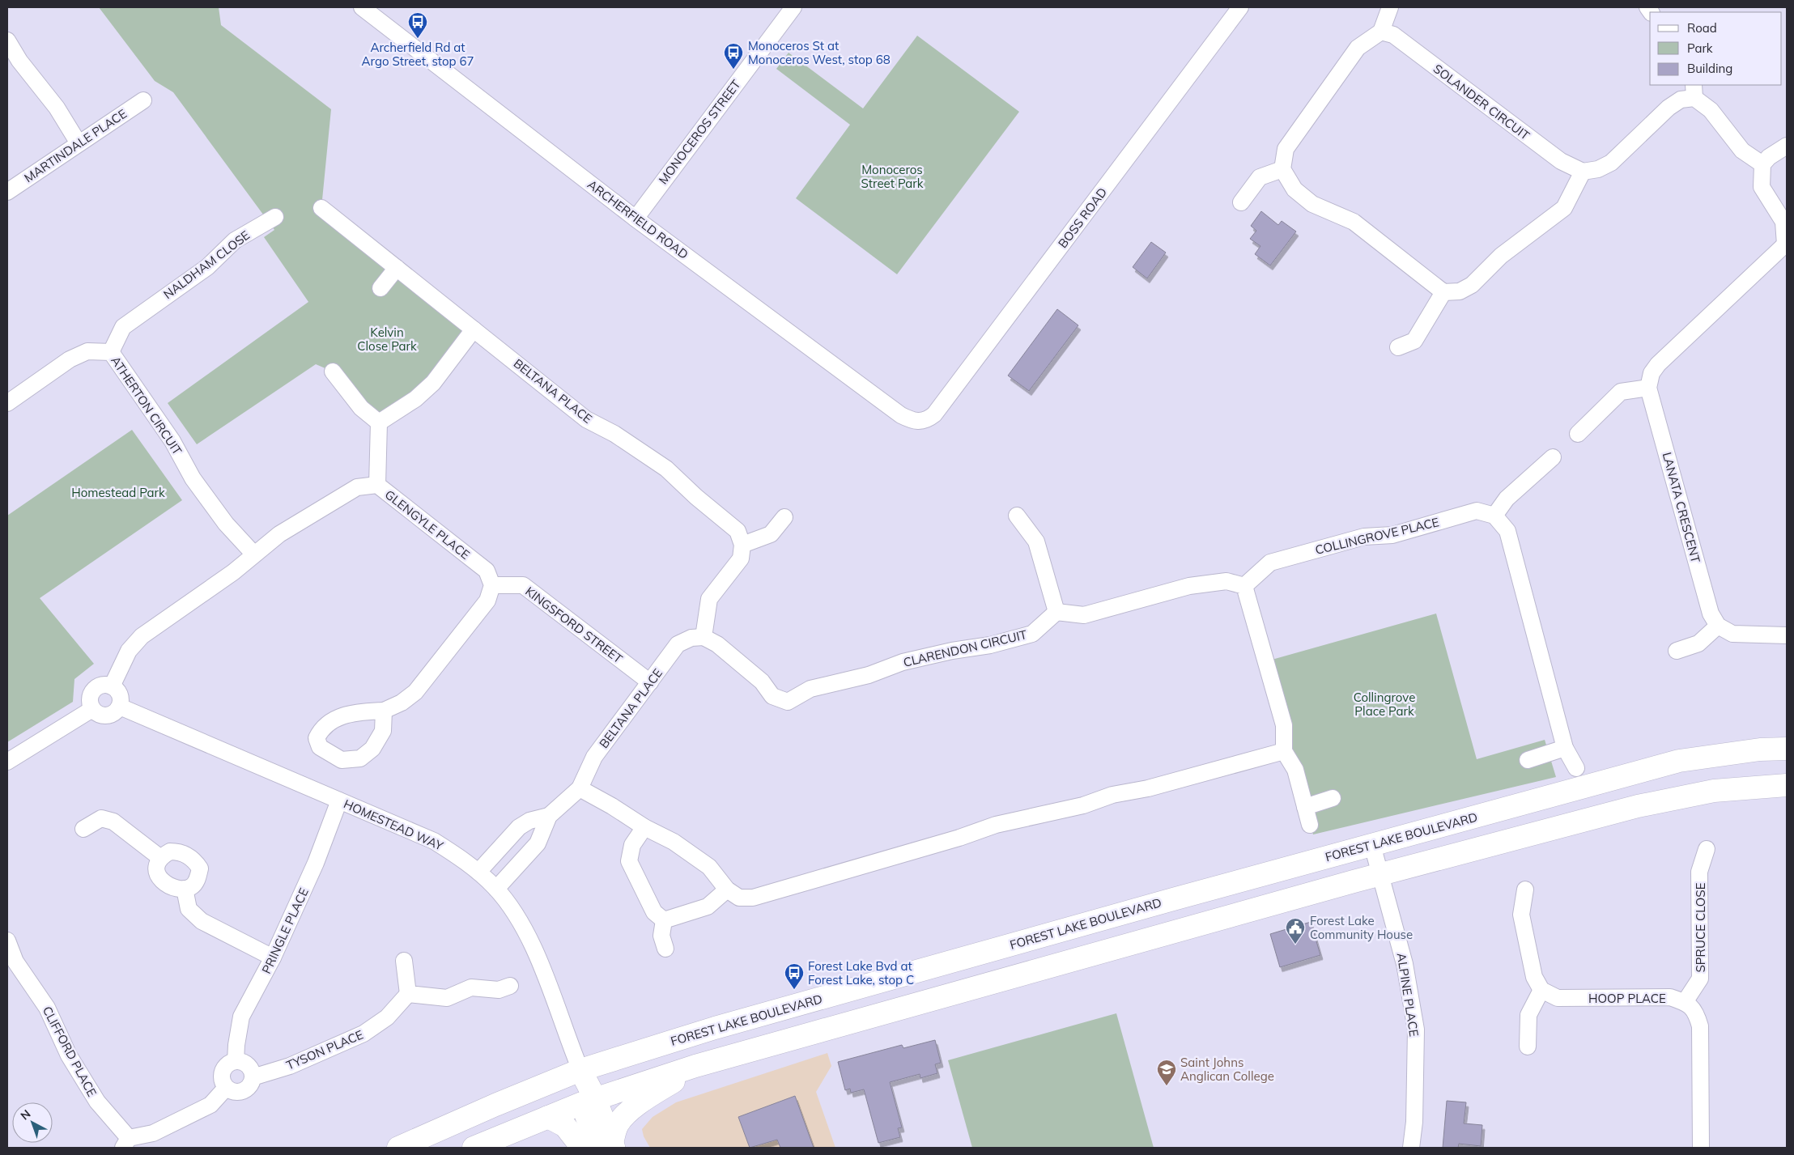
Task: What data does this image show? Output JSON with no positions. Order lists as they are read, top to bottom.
{
  "streets": {
    "main road": ["FOREST LAKE BOULEVARD"],
    "street": [
      "SOLANDER CIRCUIT",
      "MONOCEROS STREET",
      "MARTINDALE PLACE",
      "BOSS ROAD",
      "ARCHERFIELD ROAD",
      "NALDHAM CLOSE",
      "BELTANA PLACE",
      "ATHERTON CIRCUIT",
      "LANATA CRESCENT",
      "GLENGYLE PLACE",
      "COLLINGROVE PLACE",
      "KINGSFORD STREET",
      "CLARENDON CIRCUIT",
      "HOMESTEAD WAY",
      "SPRUCE CLOSE",
      "PRINGLE PLACE",
      "ALPINE PLACE",
      "HOOP PLACE",
      "TYSON PLACE",
      "CLIFFORD PLACE"
    ]
  },
  "crossings": [
    ["MONOCEROS STREET", "ARCHERFIELD ROAD"],
    ["BOSS ROAD", "ARCHERFIELD ROAD"],
    ["NALDHAM CLOSE", "ATHERTON CIRCUIT"],
    ["BELTANA PLACE", "KINGSFORD STREET"],
    ["BELTANA PLACE", "CLARENDON CIRCUIT"],
    ["BELTANA PLACE", "HOMESTEAD WAY"],
    ["ATHERTON CIRCUIT", "GLENGYLE PLACE"],
    ["GLENGYLE PLACE", "KINGSFORD STREET"],
    ["GLENGYLE PLACE", "HOMESTEAD WAY"],
    ["HOMESTEAD WAY", "FOREST LAKE BOULEVARD"],
    ["HOMESTEAD WAY", "PRINGLE PLACE"],
    ["FOREST LAKE BOULEVARD", "ALPINE PLACE"],
    ["SPRUCE CLOSE", "HOOP PLACE"],
    ["PRINGLE PLACE", "TYSON PLACE"]
  ],
  "parks": [
    "Monoceros Street Park",
    "Kelvin Close Park",
    "Homestead Park",
    "Collingrove Place Park"
  ],
  "places": {
    "bus stop": ["Archerfield Rd at Argo Street, stop 67", "Monoceros St at Monoceros West, stop 68", "Forest Lake Bvd at Forest Lake, stop C"],
    "public building": ["Forest Lake Community House"],
    "school or university": ["Saint Johns Anglican College"]
  },
  "legend": ["Road", "Park", "Building"],
  "north": "top left"
}
